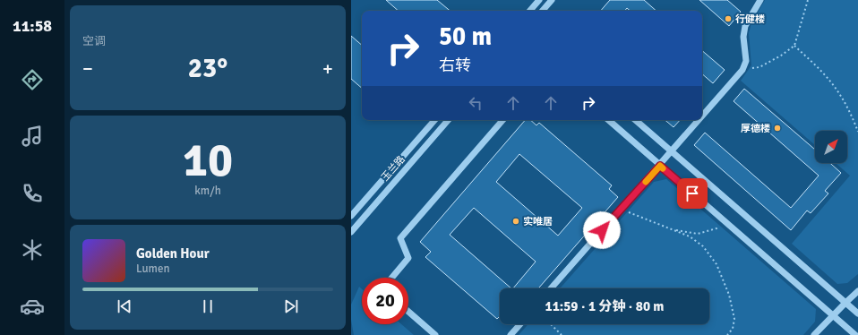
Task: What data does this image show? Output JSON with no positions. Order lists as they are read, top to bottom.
{
  "streets": {
    "street": ["玉兰路"]
  },
  "places": ["行健楼", "厚德楼", "实唯居"],
  "north": "top right",
  "page": {
    "tabs": "11:58",
    "tile": [
      "空调",
      ["10", "km/h"]
    ],
    "turn": ["50 m", "右转"],
    "heat": ["−", "23°", "+"],
    "song": ["Golden Hour", "Lumen"],
    "limit": "20",
    "trip": "11:59 · 1 分钟 · 80 m"
  }
}
